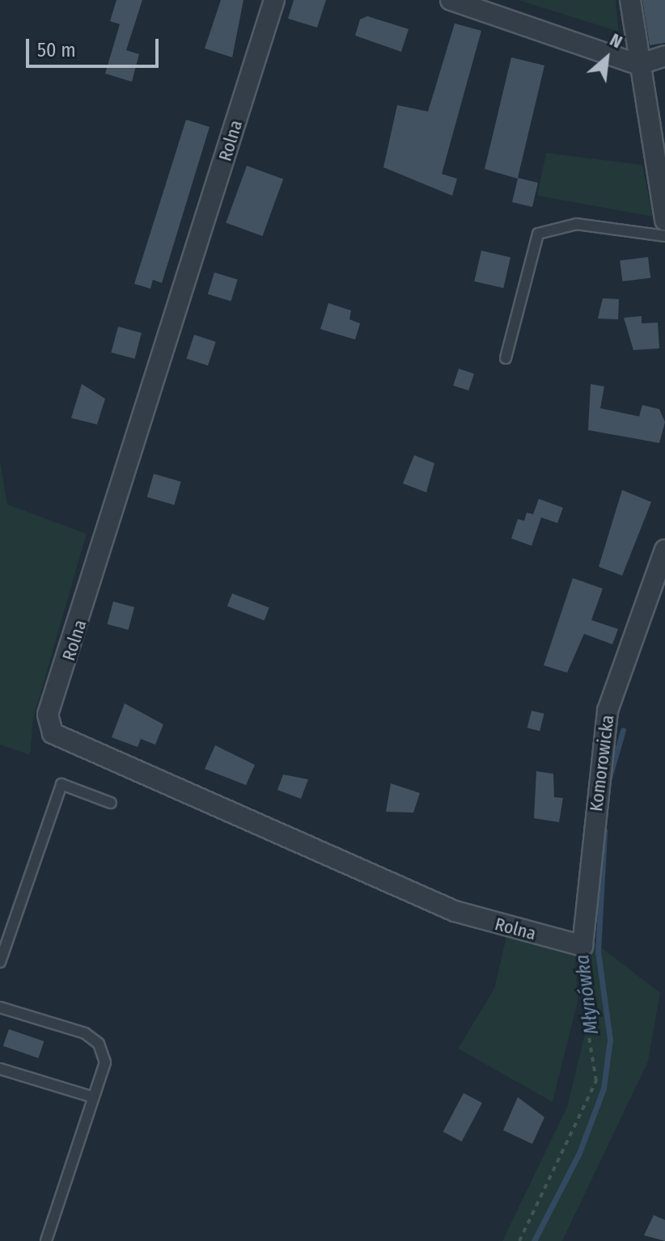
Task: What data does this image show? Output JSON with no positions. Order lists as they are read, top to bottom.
{
  "streets": {
    "street": ["Rolna", "Komorowicka"]
  },
  "crossings": [
    ["Rolna", "Komorowicka"]
  ],
  "water": ["Młynówka"],
  "scale_bar": "50 m",
  "north": "top right"
}
